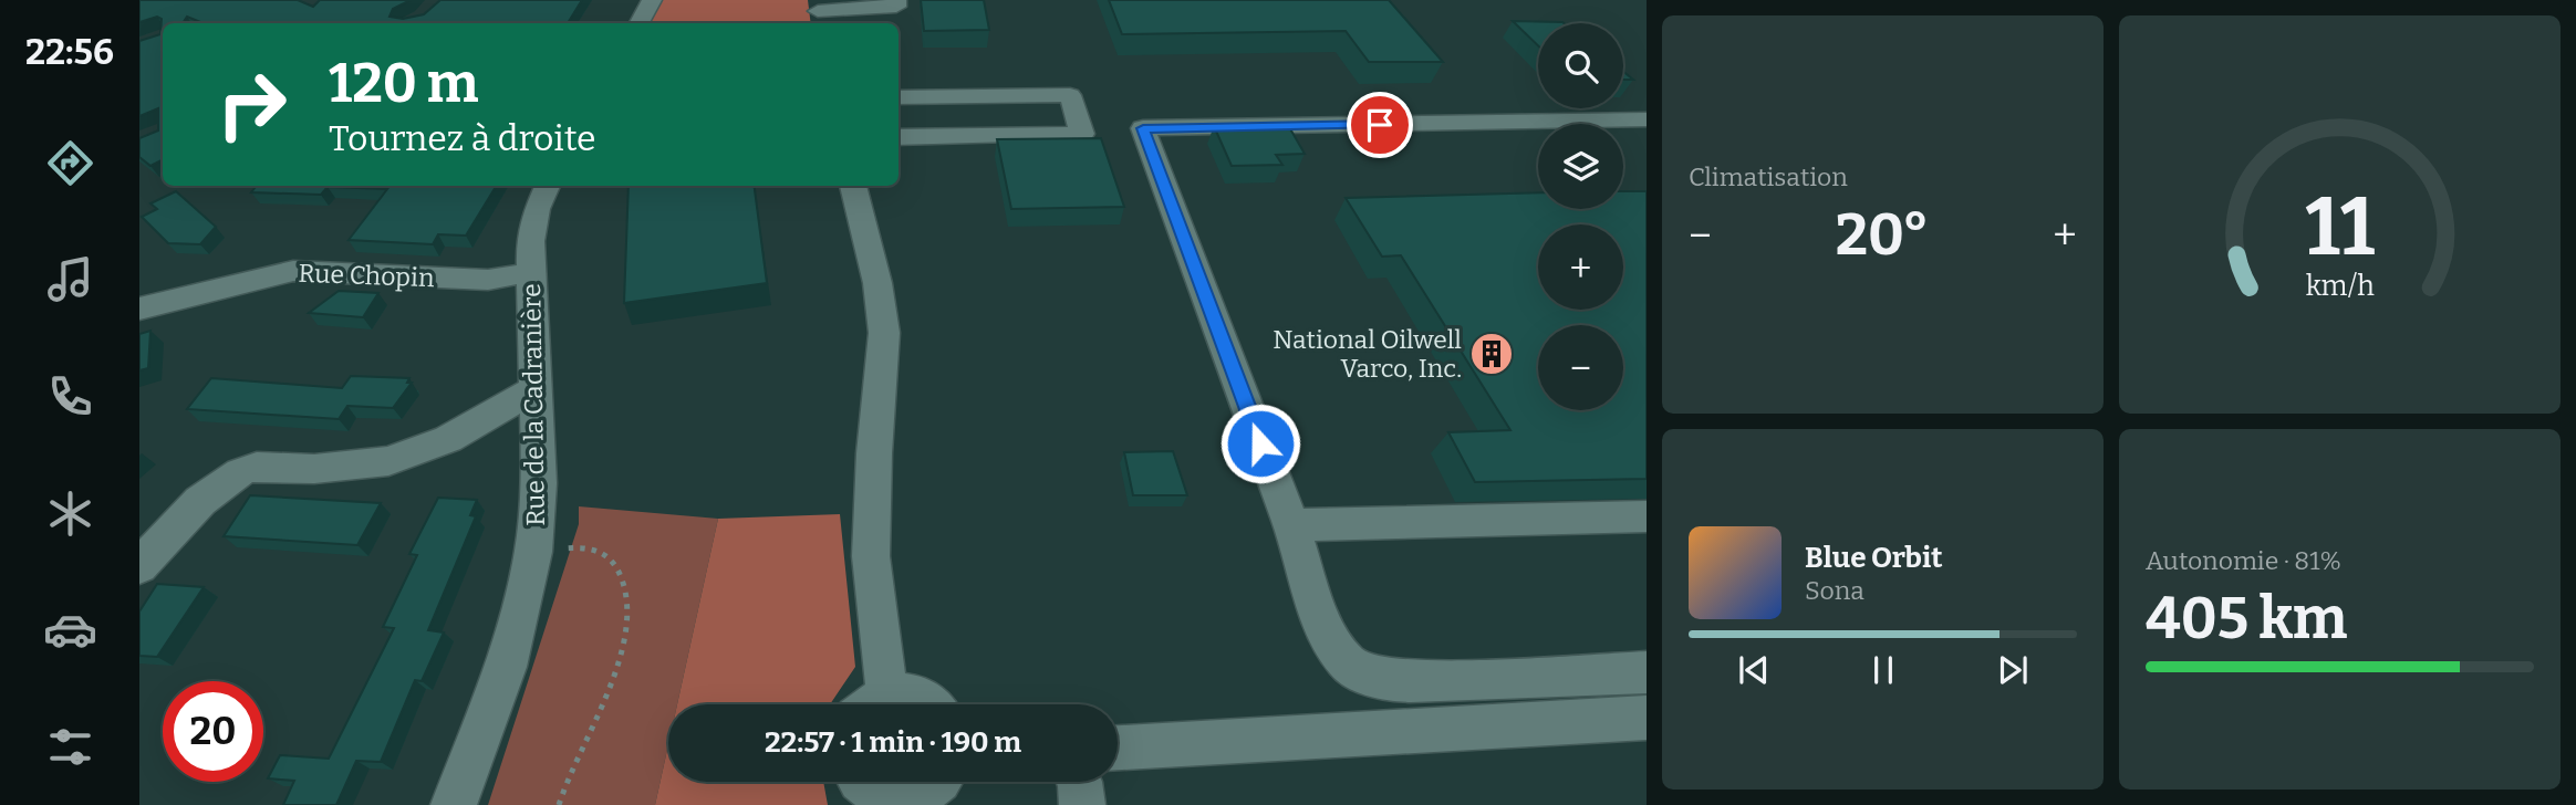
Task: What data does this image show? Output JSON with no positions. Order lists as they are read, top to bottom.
{
  "streets": {
    "street": ["Rue Chopin", "Rue de la Cadranière"]
  },
  "crossings": [
    ["Rue Chopin", "Rue de la Cadranière"]
  ],
  "places": {
    "building": ["National Oilwell Varco, Inc."]
  },
  "page": {
    "tabs": "22:56",
    "tile": [
      "Climatisation",
      ["Autonomie · 81%", "405 km"]
    ],
    "map_buttons": ["+", "−"],
    "turn": ["120 m", "Tournez à droite"],
    "heat": ["−", "20°", "+"],
    "song": ["Blue Orbit", "Sona"],
    "limit": "20",
    "trip": "22:57 · 1 min · 190 m",
    "gauge": ["11", "km/h"]
  }
}
